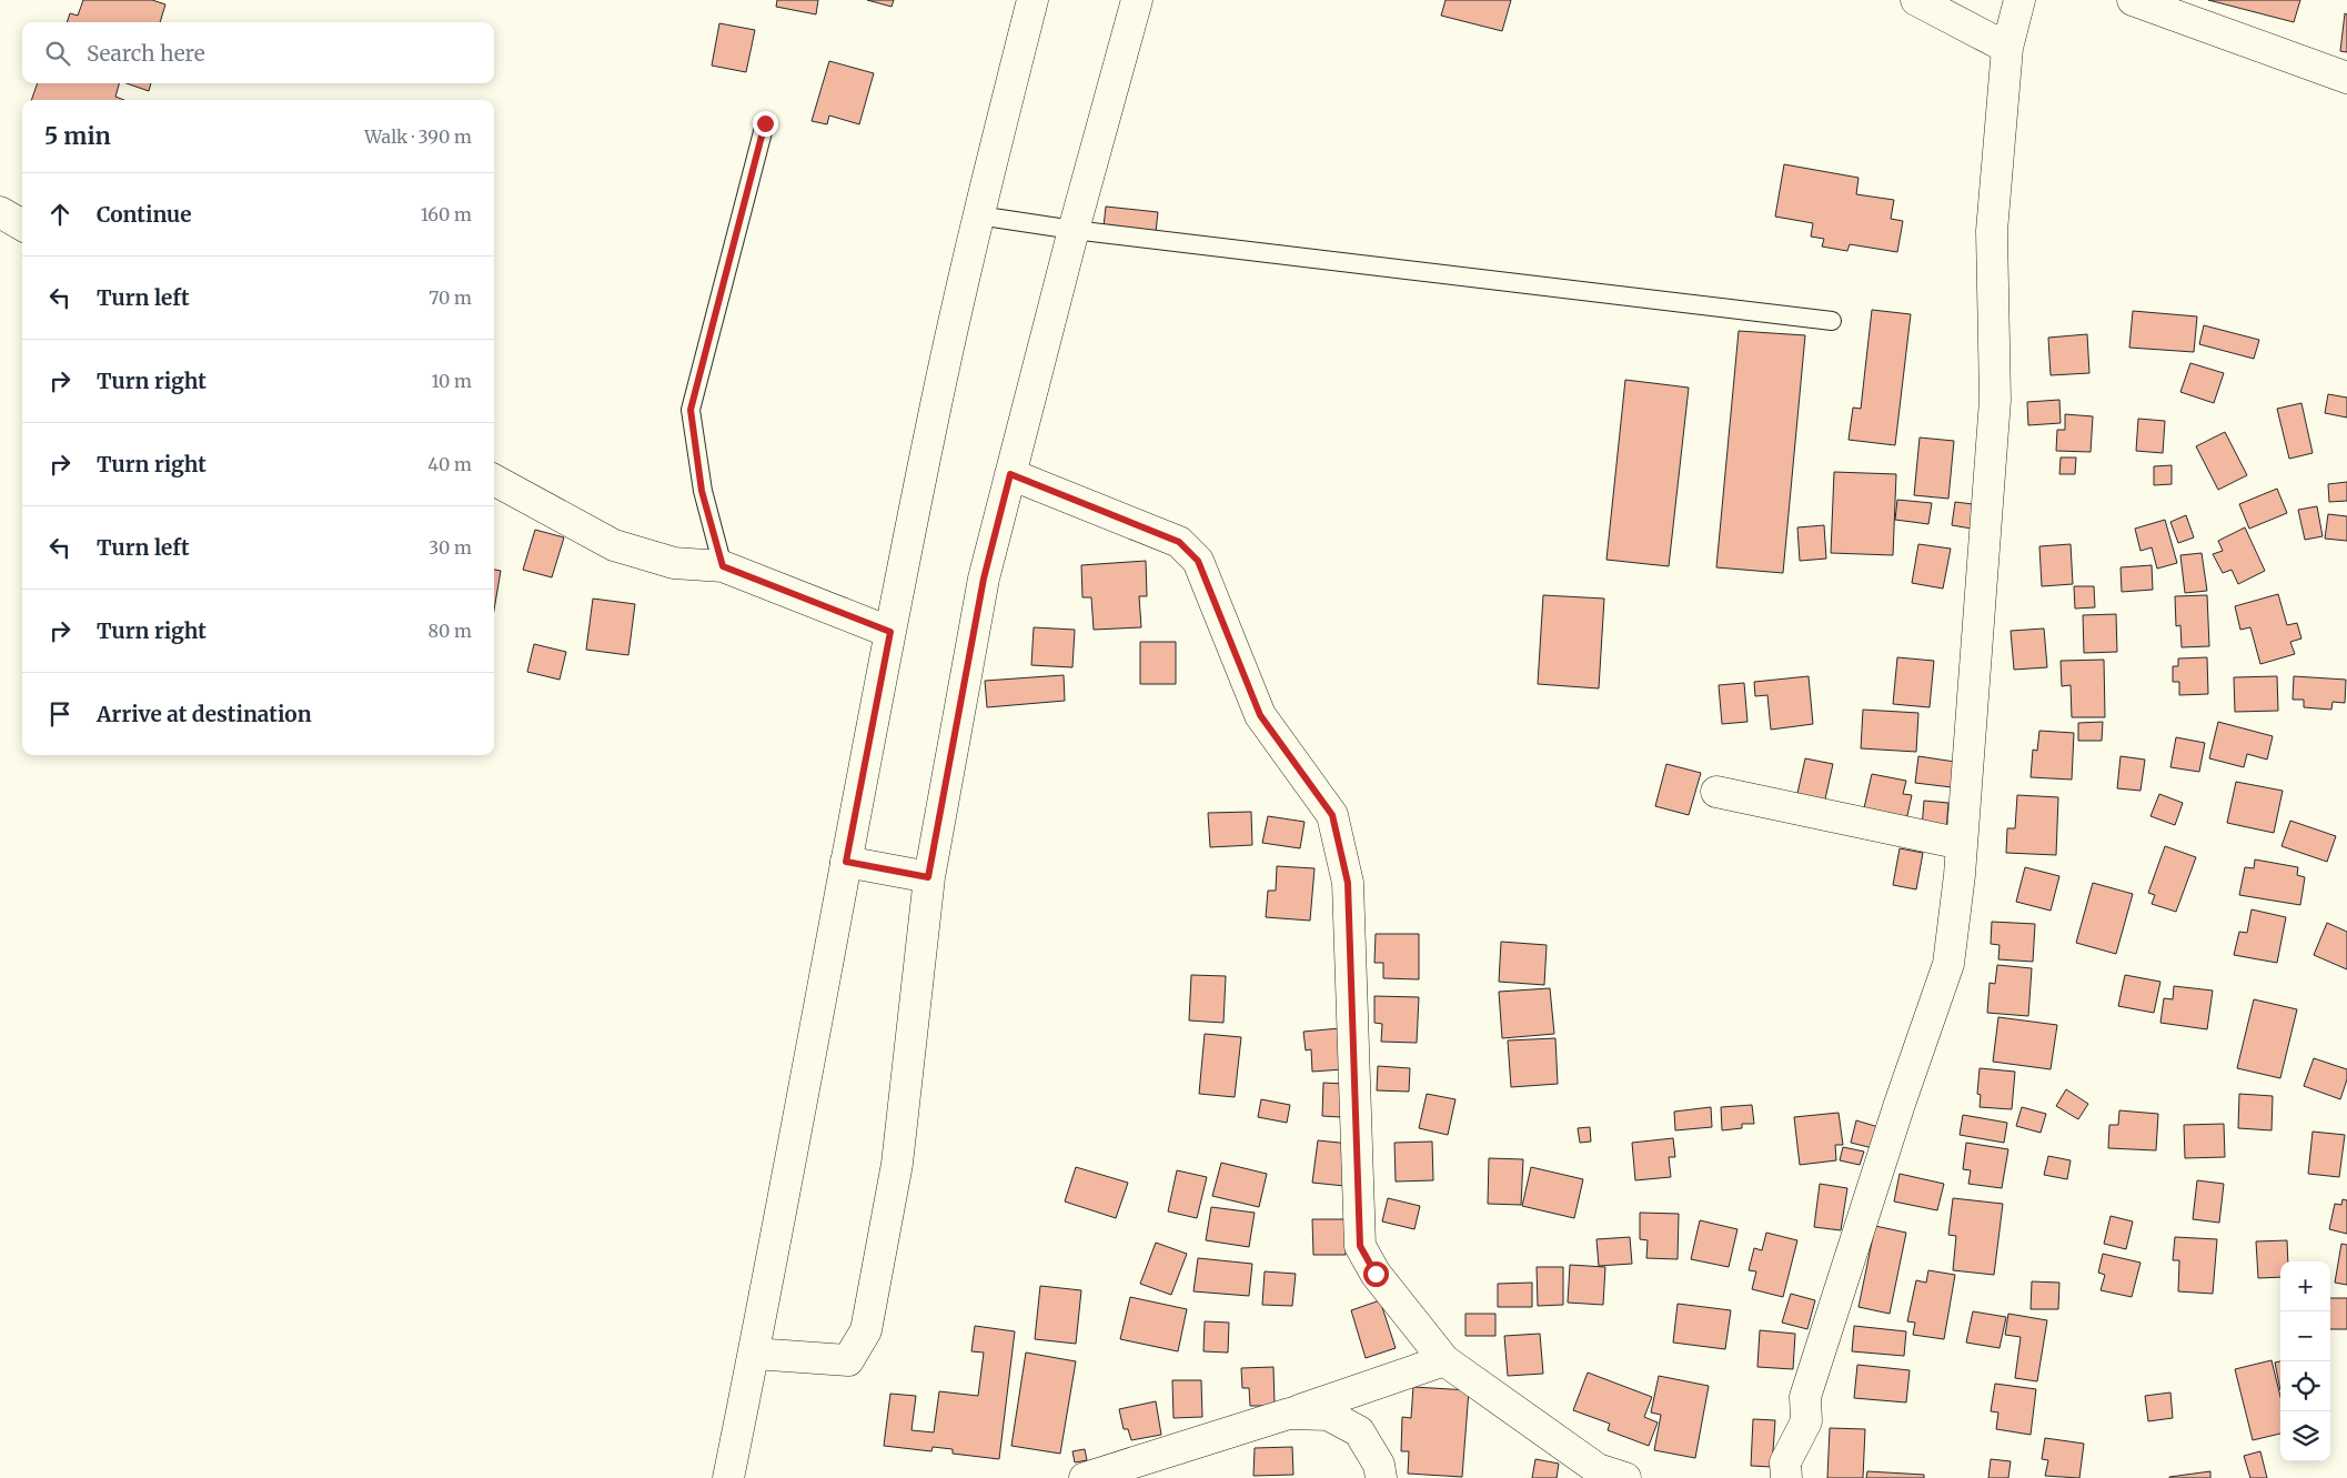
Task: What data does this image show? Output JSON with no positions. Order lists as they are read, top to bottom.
{
  "page": {
    "search": "Search here",
    "heading": ["5 min", "Walk · 390 m"],
    "list": [
      ["Continue", "160 m"],
      ["Turn left", "70 m"],
      ["Turn right", "10 m"],
      ["Turn right", "40 m"],
      ["Turn left", "30 m"],
      ["Turn right", "80 m"],
      "Arrive at destination"
    ],
    "map_buttons": ["+", "−"]
  }
}
